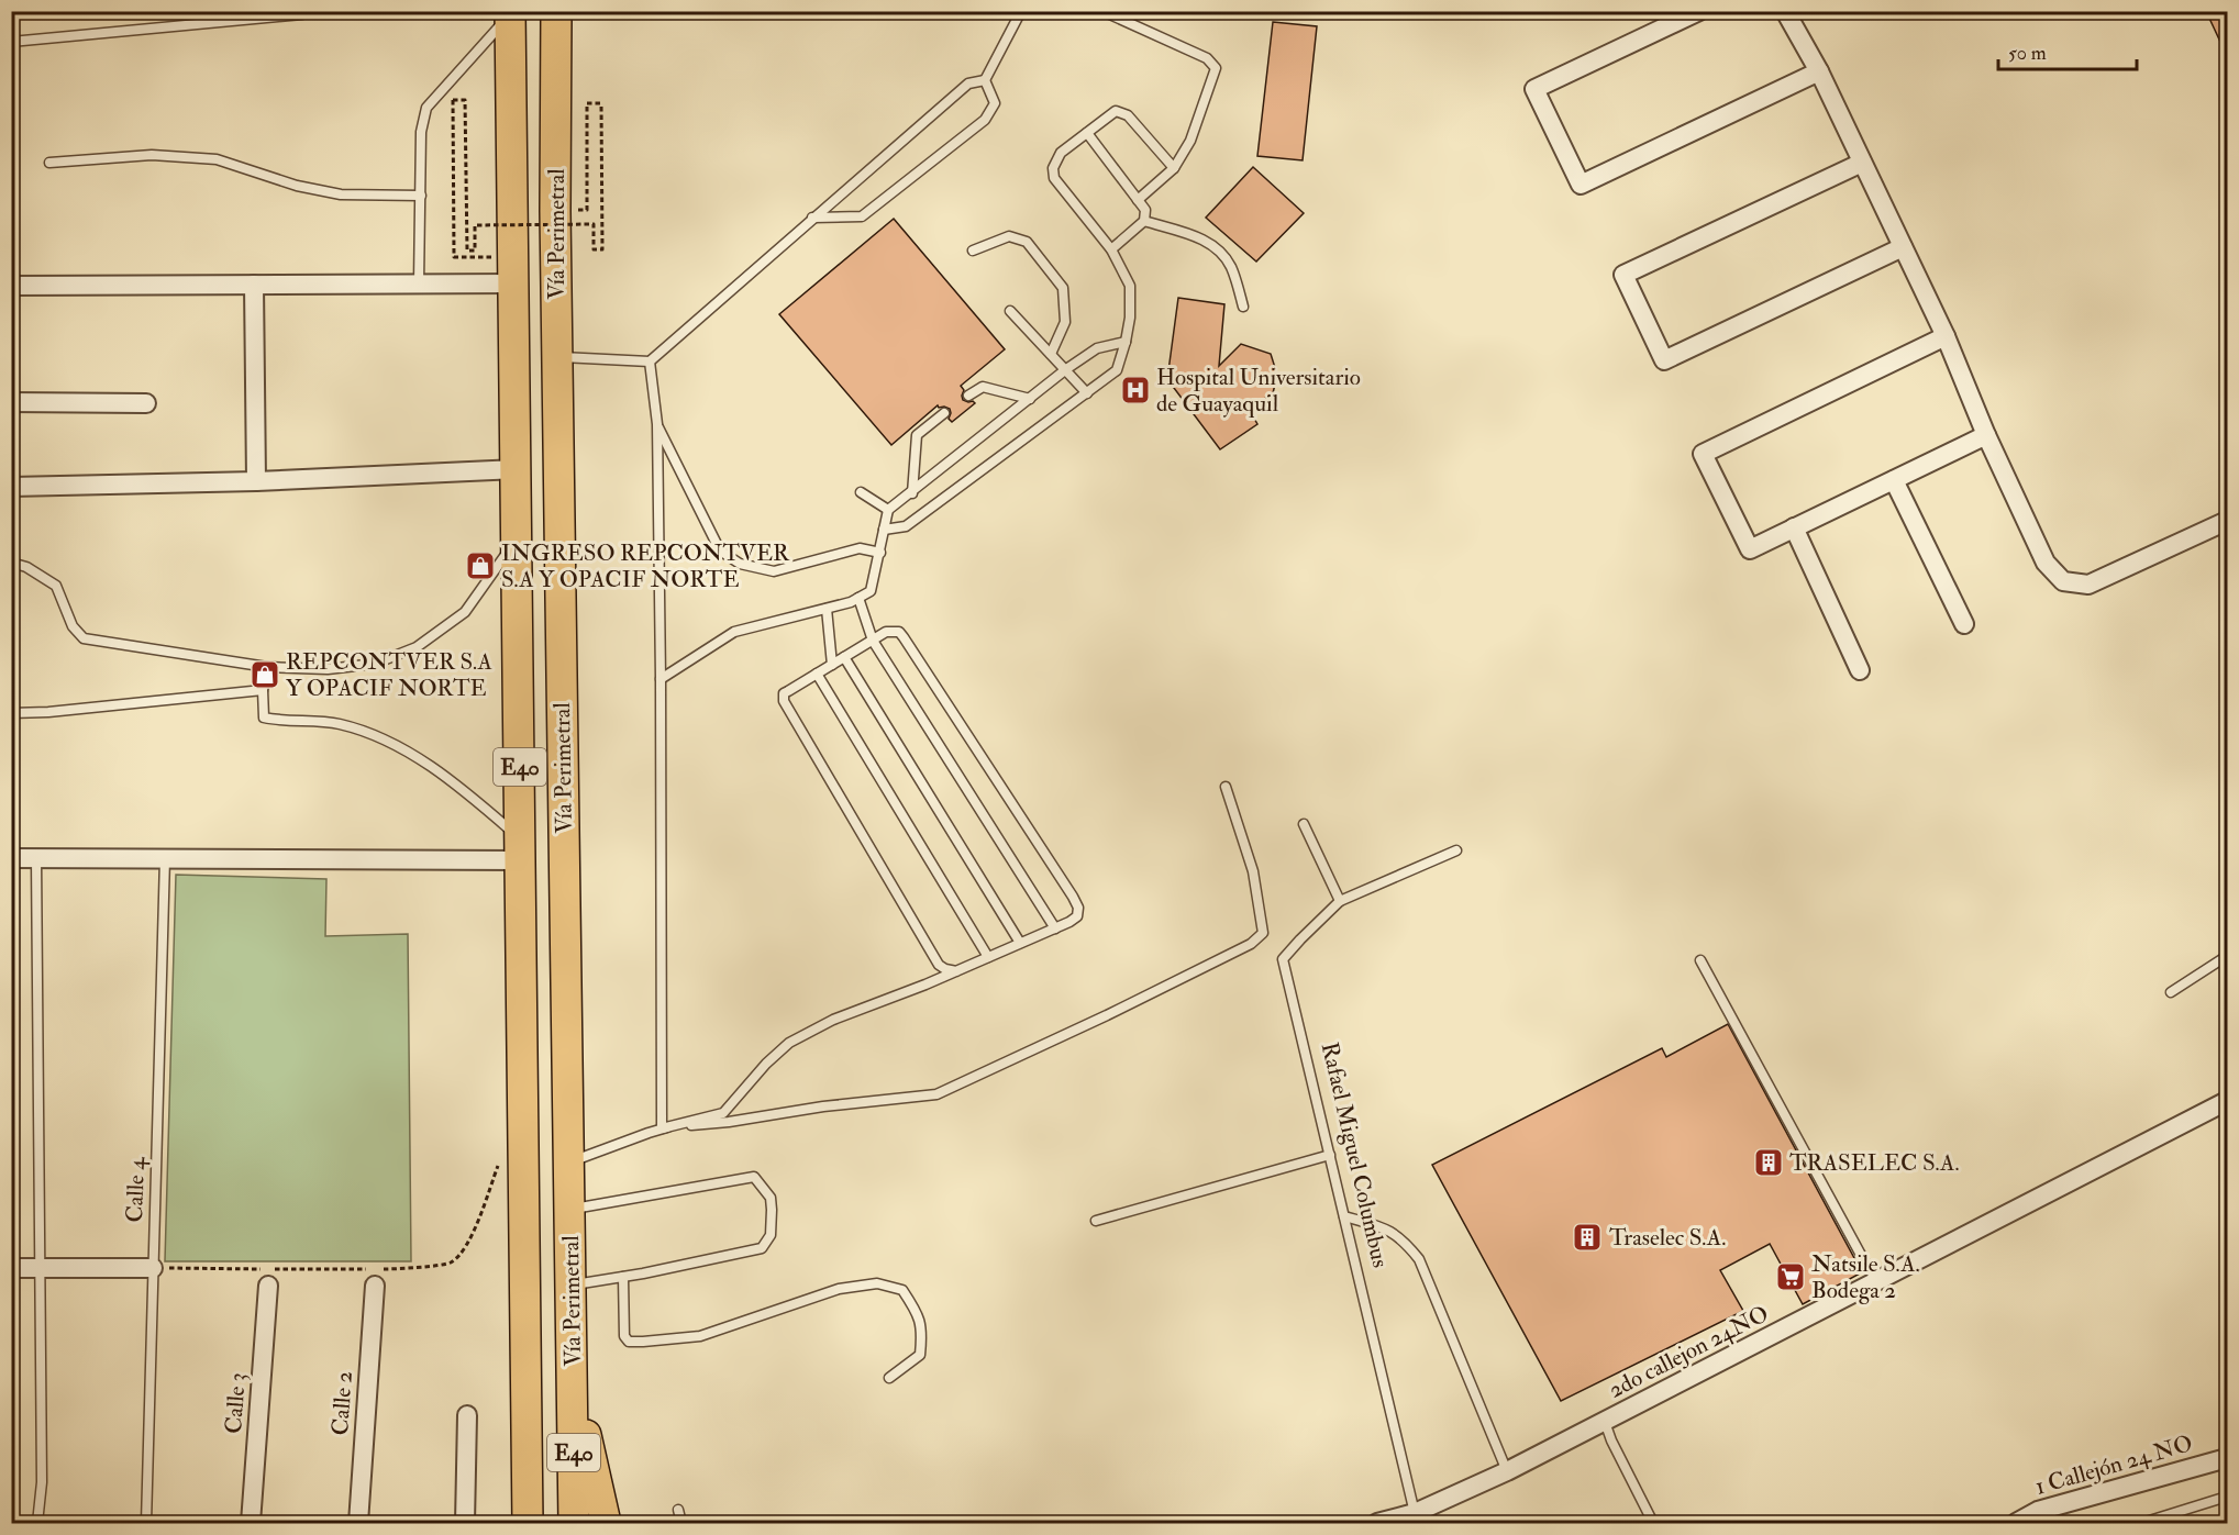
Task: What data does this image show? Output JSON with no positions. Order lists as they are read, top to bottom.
{
  "streets": {
    "highway": ["Vía Perimetral", "E40"],
    "street": [
      "2do callejon 24NO",
      "Calle 3",
      "Calle 2",
      "1 Callejón 24 NO"
    ],
    "lane": ["Rafael Miguel Columbus", "Calle 4"]
  },
  "crossings": [
    ["Rafael Miguel Columbus", "2do callejon 24NO"]
  ],
  "places": {
    "hospital": ["Hospital Universitario de Guayaquil"],
    "shop": ["INGRESO REPCONTVER S.A Y OPACIF NORTE", "REPCONTVER S.A Y OPACIF NORTE"],
    "building": ["TRASELEC S.A.", "Traselec S.A."],
    "supermarket": ["Natsile S.A. Bodega 2"]
  },
  "scale_bar": "50 m"
}
